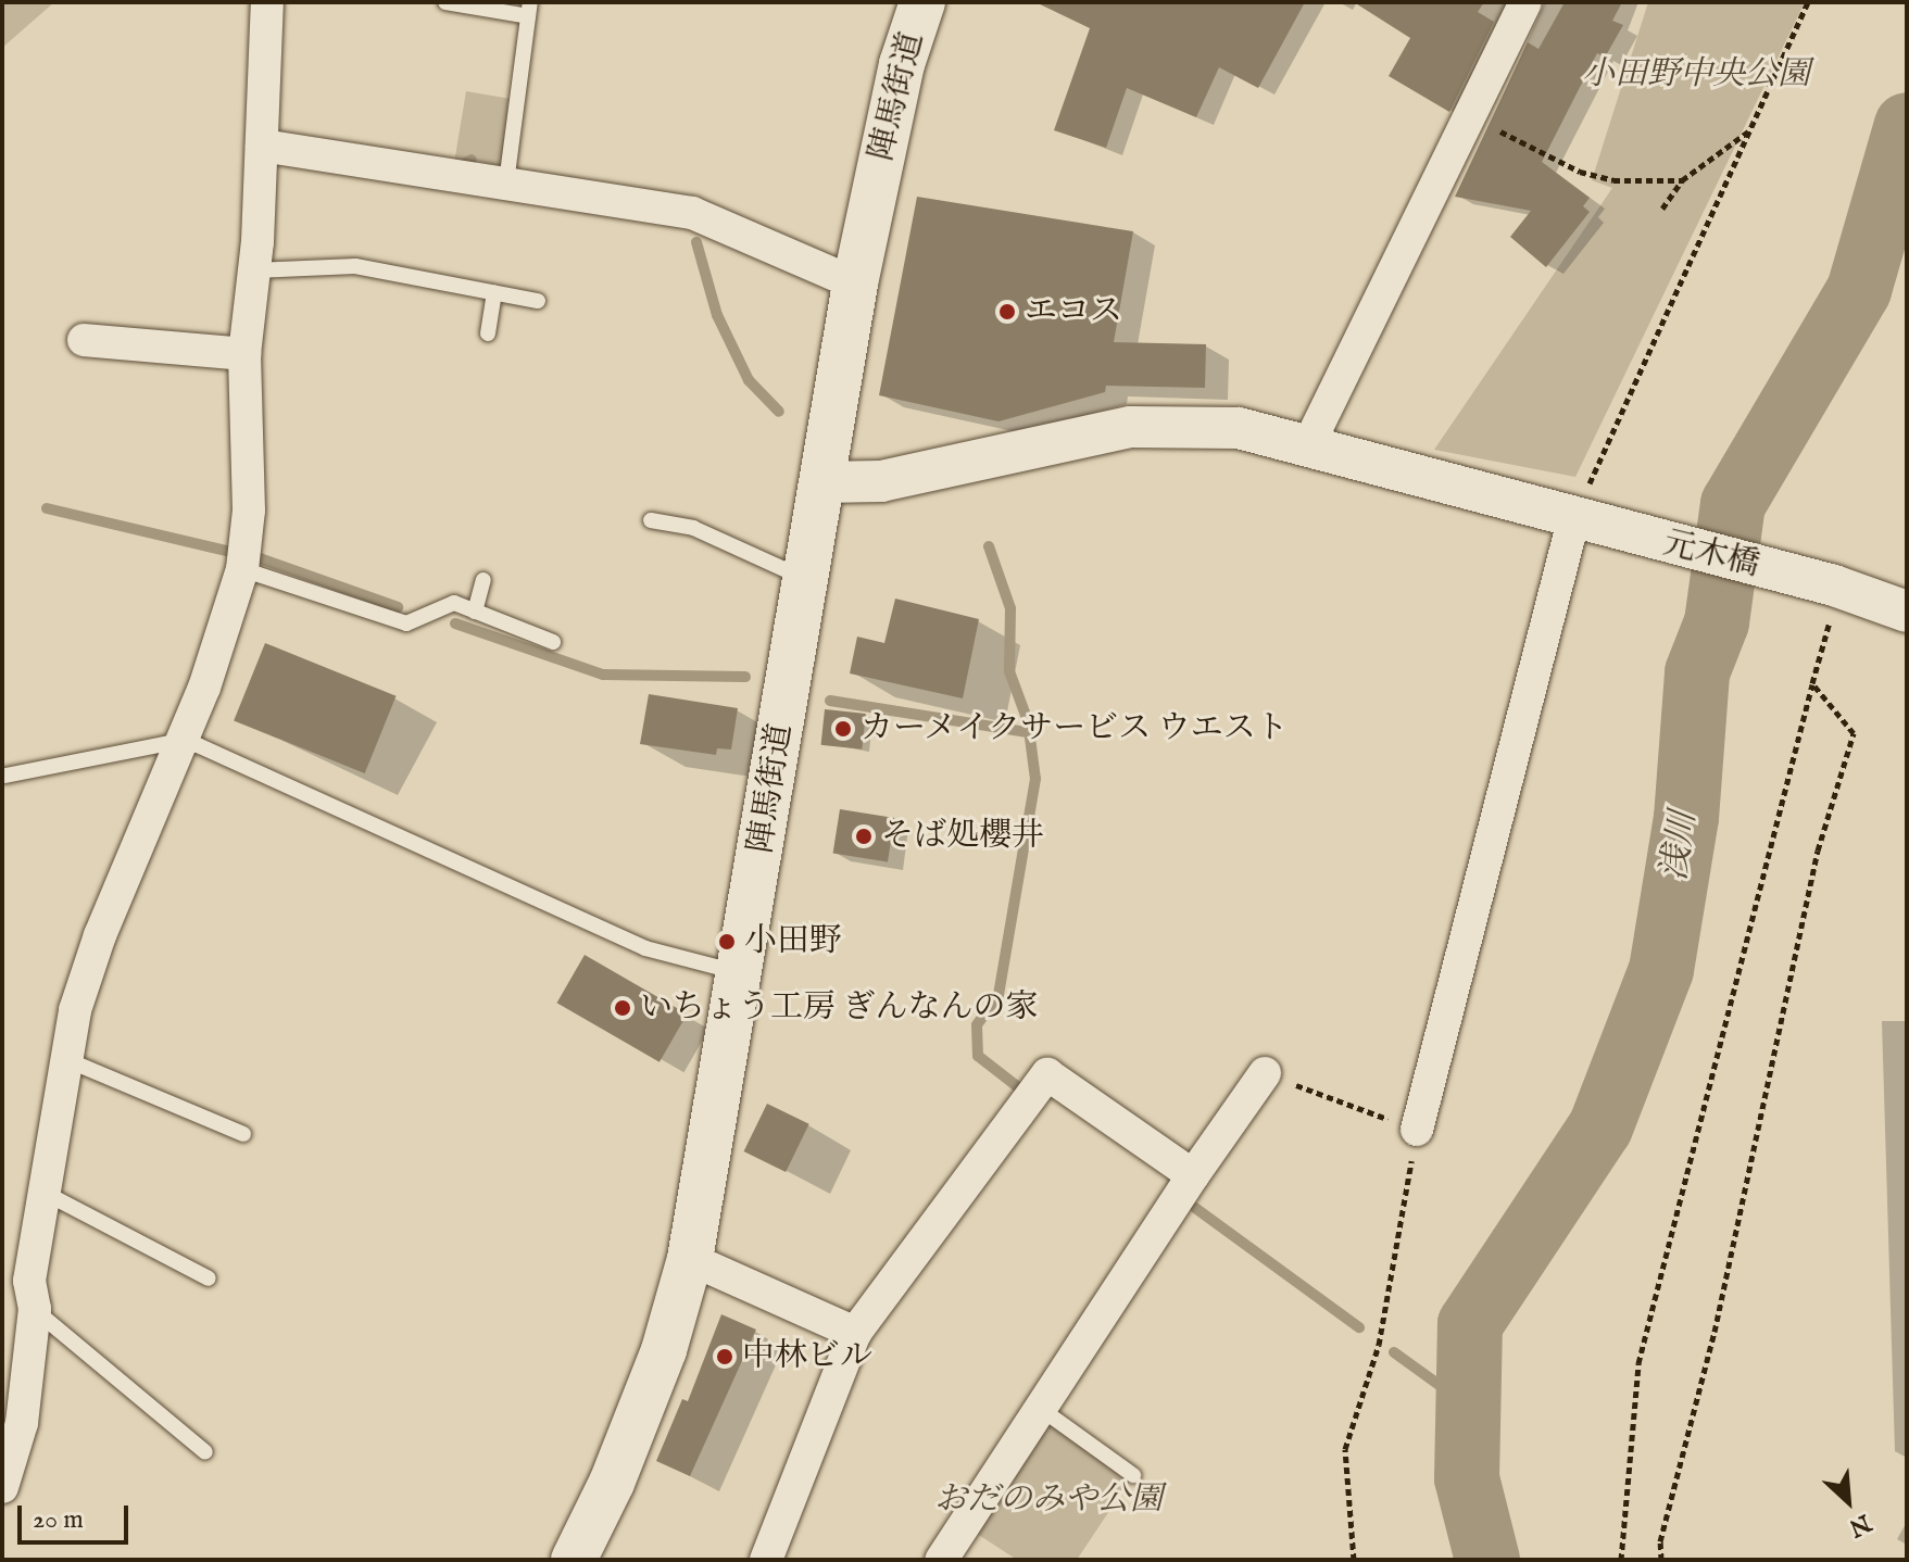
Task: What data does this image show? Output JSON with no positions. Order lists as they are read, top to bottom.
{
  "streets": {
    "main road": ["陣馬街道"],
    "street": ["元木橋"]
  },
  "crossings": [
    ["陣馬街道", "元木橋"]
  ],
  "water": ["浅川"],
  "parks": ["小田野中央公園", "おだのみや公園"],
  "places": [
    "エコス",
    "カーメイクサービス ウエスト",
    "そば処櫻井",
    "小田野",
    "いちょう工房 ぎんなんの家",
    "中林ビル"
  ],
  "scale_bar": "20 m",
  "north": "bottom right"
}
